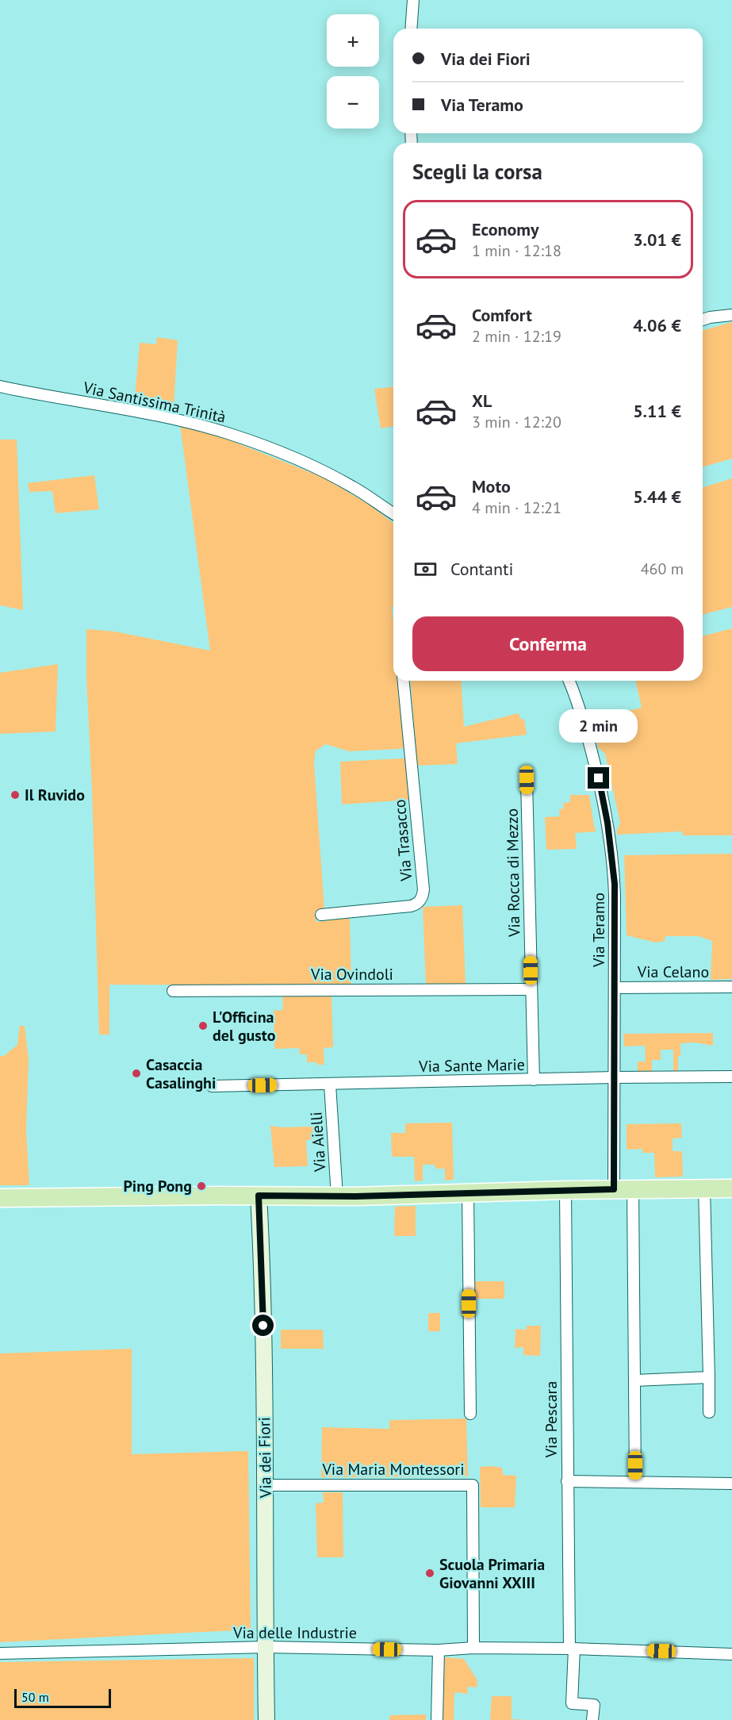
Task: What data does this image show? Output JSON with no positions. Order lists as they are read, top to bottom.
{
  "streets": {
    "main road": ["Via dei Fiori"],
    "street": [
      "Via Santissima Trinità",
      "Via Trasacco",
      "Via Rocca di Mezzo",
      "Via Teramo",
      "Via Celano",
      "Via Ovindoli",
      "Via Sante Marie",
      "Via Aielli",
      "Via Pescara",
      "Via Maria Montessori",
      "Via delle Industrie"
    ]
  },
  "crossings": [
    ["Via Rocca di Mezzo", "Via Ovindoli"],
    ["Via Rocca di Mezzo", "Via Sante Marie"],
    ["Via Teramo", "Via Celano"],
    ["Via Teramo", "Via Sante Marie"],
    ["Via Sante Marie", "Via Aielli"],
    ["Via Pescara", "Via delle Industrie"],
    ["Via dei Fiori", "Via Maria Montessori"],
    ["Via dei Fiori", "Via delle Industrie"],
    ["Via Maria Montessori", "Via delle Industrie"]
  ],
  "places": [
    "Il Ruvido",
    "L'Officina del gusto",
    "Casaccia Casalinghi",
    "Ping Pong",
    "Scuola Primaria Giovanni XXIII"
  ],
  "scale_bar": "50 m",
  "page": {
    "map_buttons": ["+", "−"],
    "banner": ["Via dei Fiori", "Via Teramo"],
    "heading": "Scegli la corsa",
    "list": [
      {
        "name": "Economy",
        "note": "1 min · 12:18",
        "value": "3.01 €"
      },
      {
        "name": "Comfort",
        "note": "2 min · 12:19",
        "value": "4.06 €"
      },
      {
        "name": "XL",
        "note": "3 min · 12:20",
        "value": "5.11 €"
      },
      {
        "name": "Moto",
        "note": "4 min · 12:21",
        "value": "5.44 €"
      }
    ],
    "pay": ["Contanti", "460 m"],
    "buttons": "Conferma",
    "bubble": "2 min",
    "scale": "50 m"
  }
}
